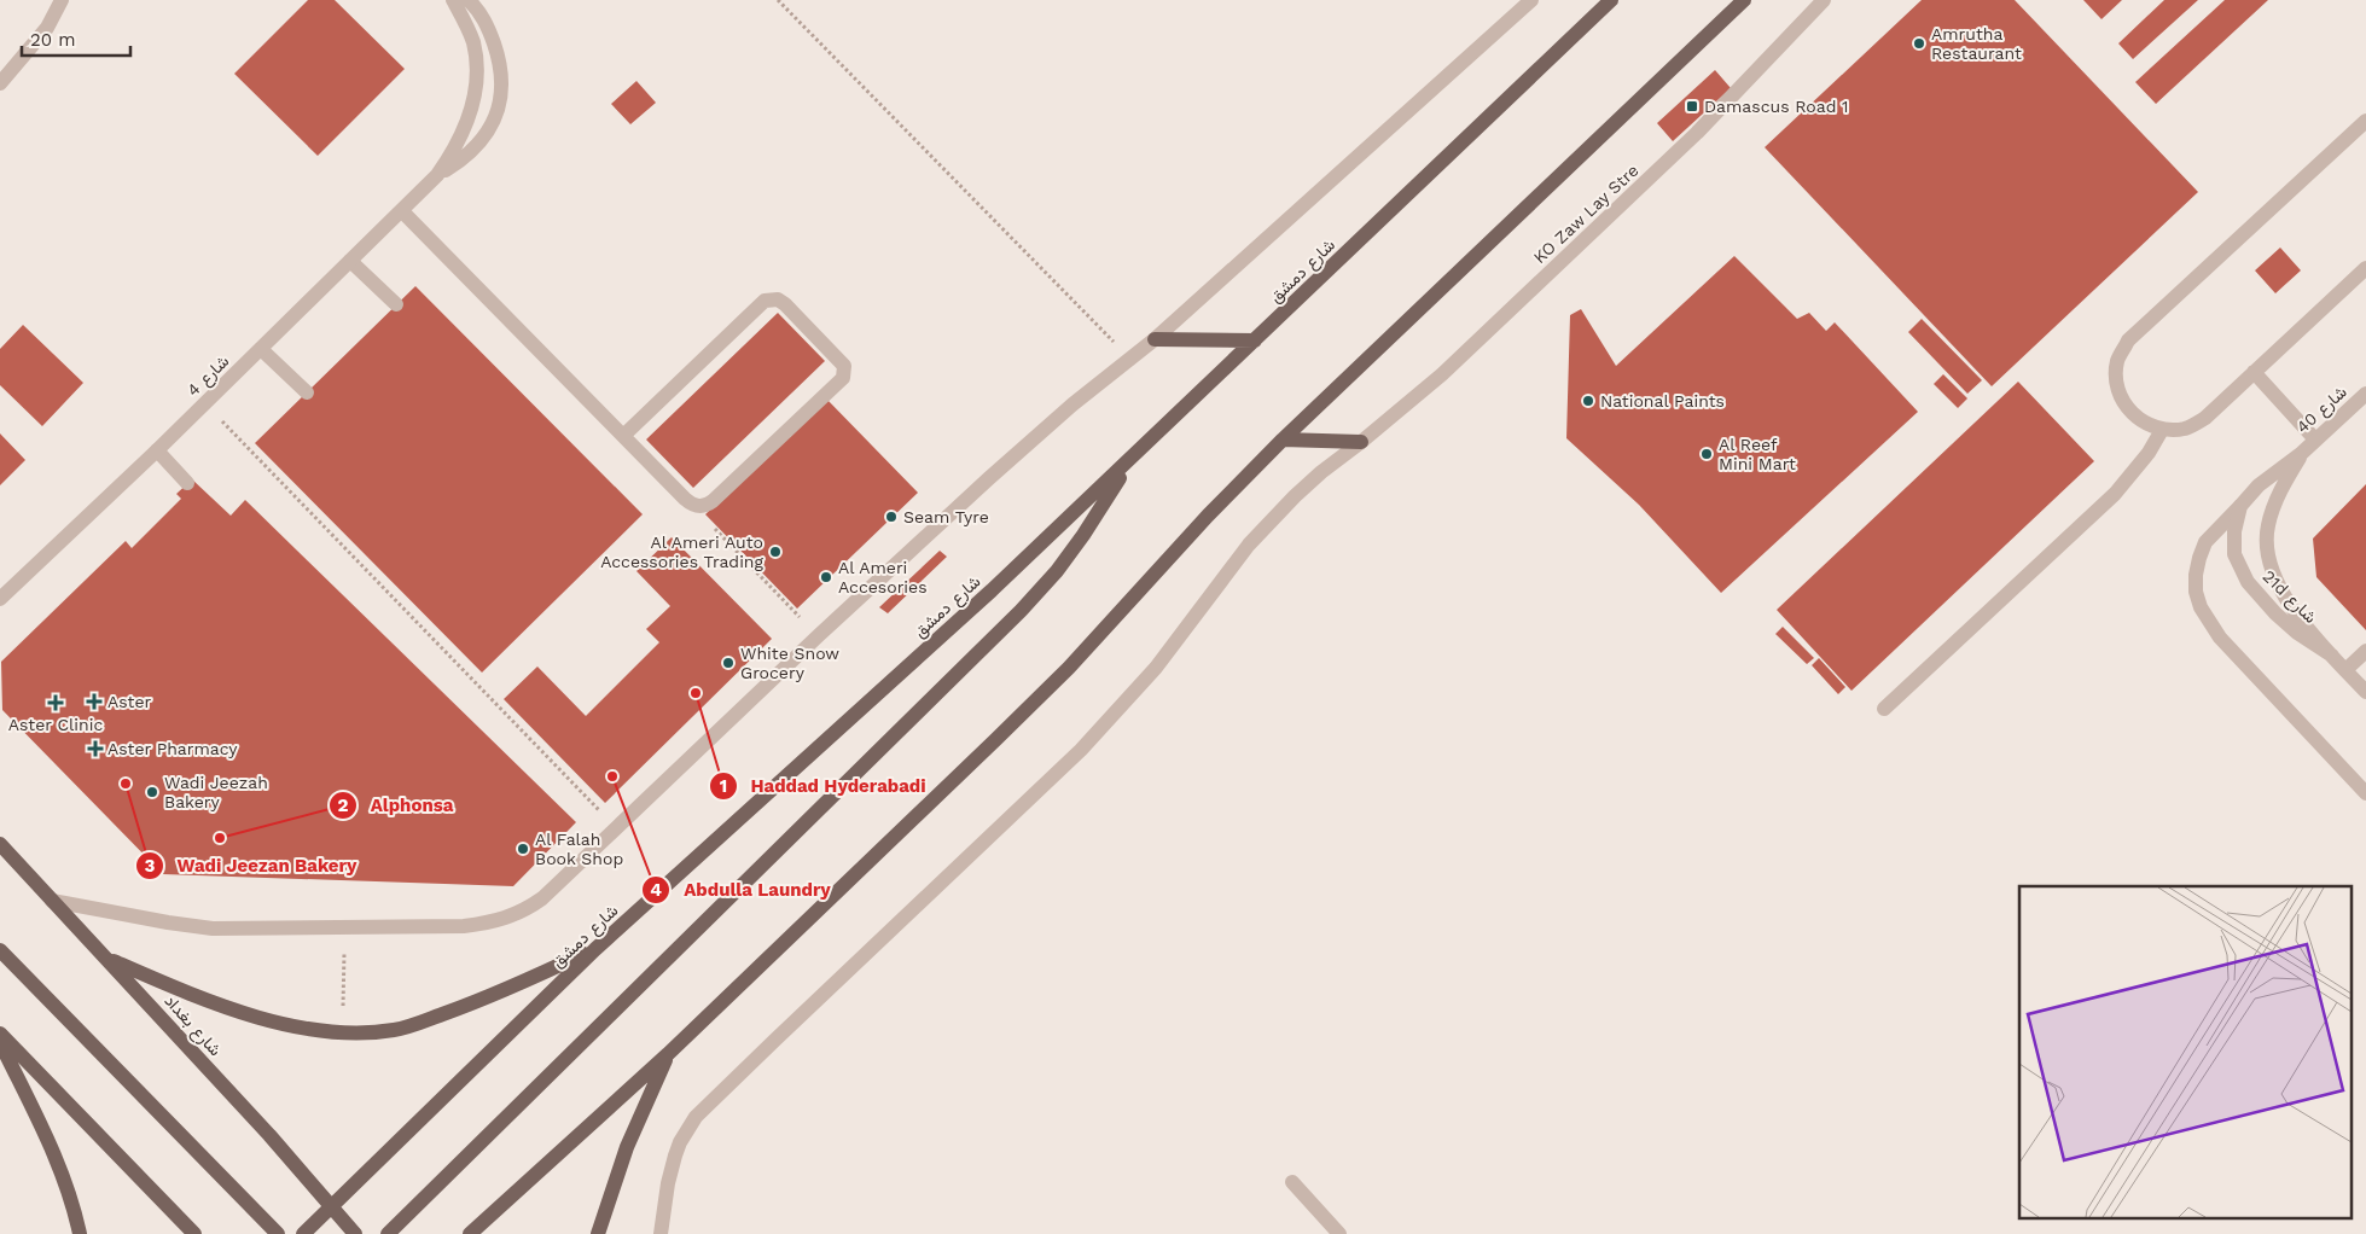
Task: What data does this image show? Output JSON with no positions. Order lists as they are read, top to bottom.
{
  "streets": {
    "main road": ["شارع دمشق", "شارع بغداد"],
    "street": [
      "KO Zaw Lay Stre",
      "شارع 4",
      "شارع 40",
      "21d شارع"
    ]
  },
  "crossings": [
    ["شارع دمشق", "شارع بغداد"],
    ["شارع 40", "21d شارع"]
  ],
  "places": {
    "other": [
      "Amrutha Restaurant",
      "National Paints",
      "Al Reef Mini Mart",
      "Seam Tyre",
      "Al Ameri Auto Accessories Trading",
      "Al Ameri Accesories",
      "White Snow Grocery",
      "Haddad Hyderabadi",
      "Abdulla Laundry",
      "Wadi Jeezan Bakery",
      "Wadi Jeezah Bakery",
      "Alphonsa",
      "Al Falah Book Shop"
    ],
    "transit": ["Damascus Road 1"],
    "health": ["Aster", "Aster Clinic", "Aster Pharmacy"]
  },
  "scale_bar": "20 m"
}
